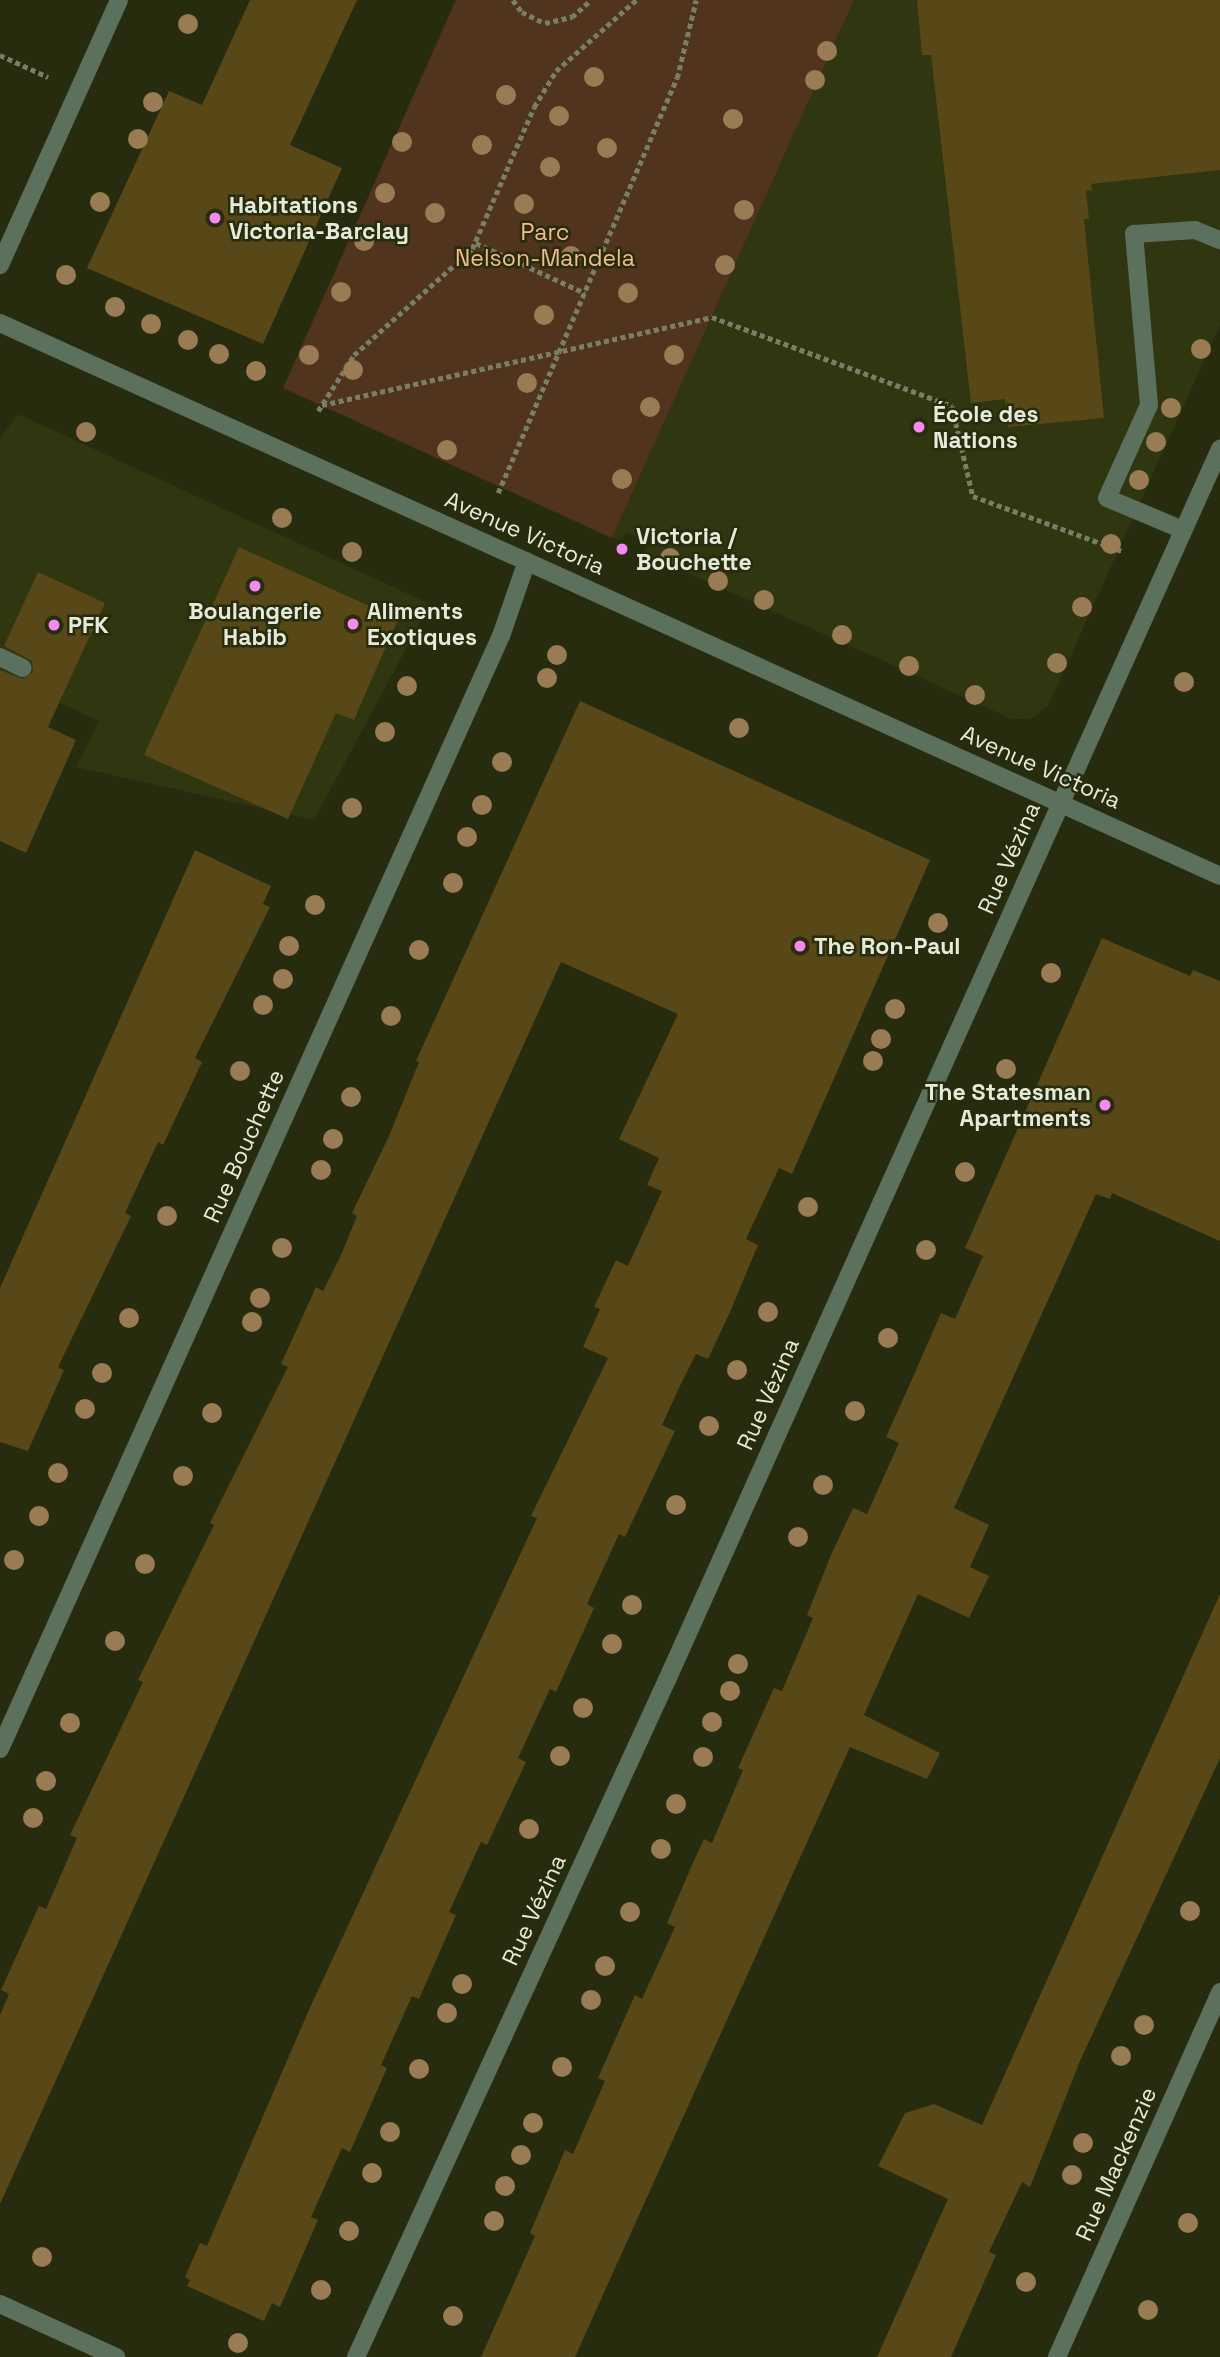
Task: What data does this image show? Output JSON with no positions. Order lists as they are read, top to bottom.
{
  "streets": {
    "street": [
      "Avenue Victoria",
      "Rue Vézina",
      "Rue Bouchette",
      "Rue Mackenzie"
    ]
  },
  "crossings": [
    ["Avenue Victoria", "Rue Vézina"],
    ["Avenue Victoria", "Rue Bouchette"]
  ],
  "parks": ["Parc Nelson-Mandela"],
  "places": [
    "Habitations Victoria-Barclay",
    "École des Nations",
    "Victoria / Bouchette",
    "Boulangerie Habib",
    "Aliments Exotiques",
    "PFK",
    "The Ron-Paul",
    "The Statesman Apartments"
  ]
}
